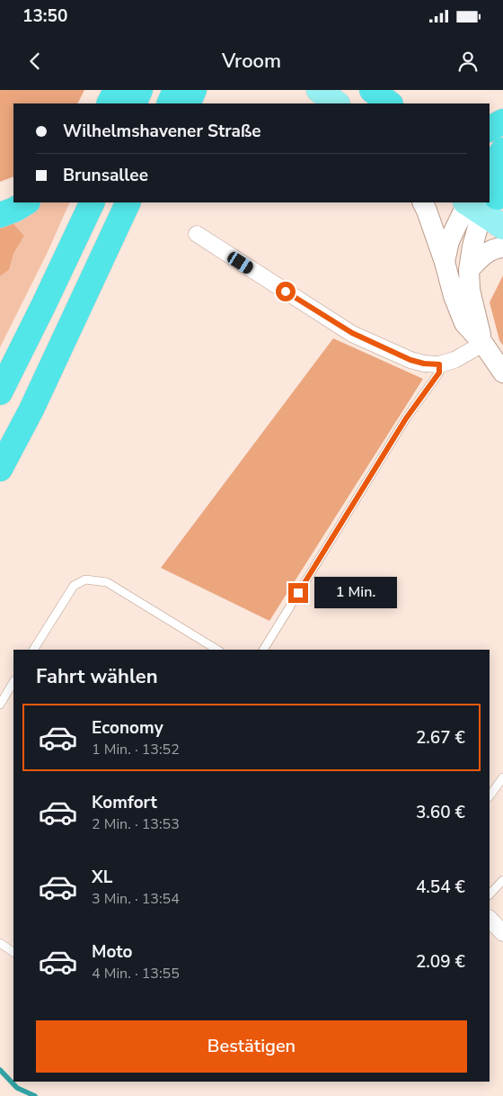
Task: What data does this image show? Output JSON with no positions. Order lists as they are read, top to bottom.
{
  "page": {
    "status": "13:50",
    "header": "Vroom",
    "banner": ["Wilhelmshavener Straße", "Brunsallee"],
    "bubble": "1 Min.",
    "heading": "Fahrt wählen",
    "list": [
      {
        "name": "Economy",
        "note": "1 Min. · 13:52",
        "value": "2.67 €"
      },
      {
        "name": "Komfort",
        "note": "2 Min. · 13:53",
        "value": "3.60 €"
      },
      {
        "name": "XL",
        "note": "3 Min. · 13:54",
        "value": "4.54 €"
      },
      {
        "name": "Moto",
        "note": "4 Min. · 13:55",
        "value": "2.09 €"
      }
    ],
    "buttons": "Bestätigen"
  }
}
